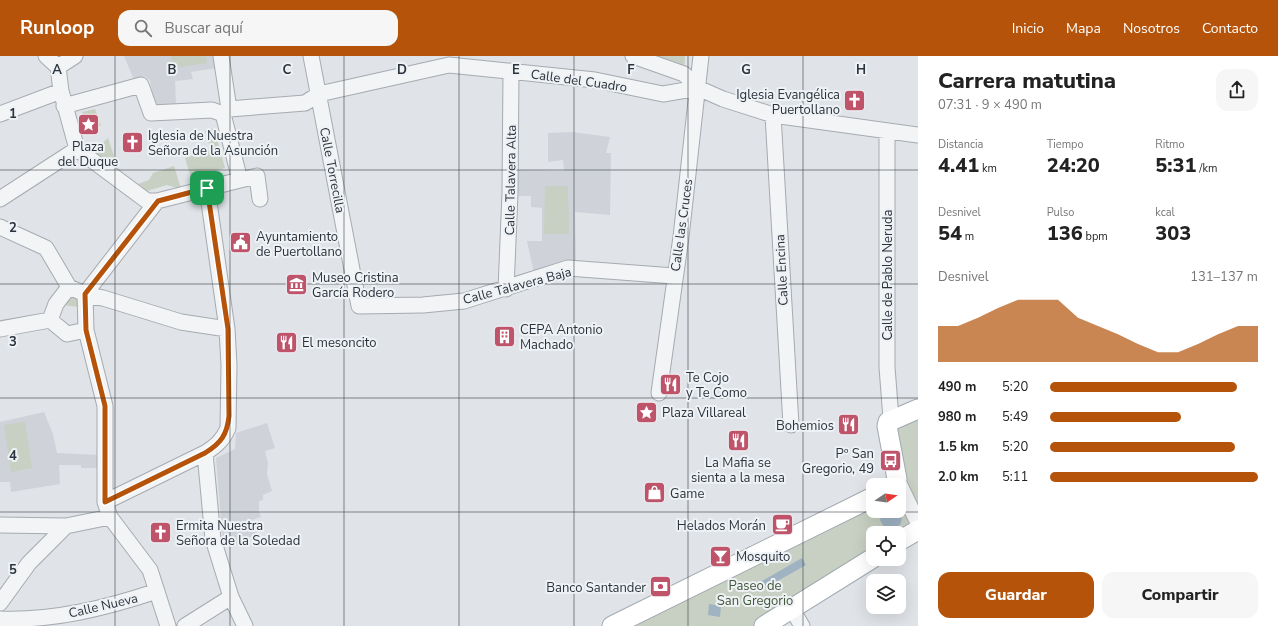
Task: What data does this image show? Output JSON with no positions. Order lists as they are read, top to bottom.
{
  "streets": {
    "street": [
      "Calle del Cuadro",
      "Calle Torrecilla",
      "Calle Talavera Alta",
      "Calle las Cruces",
      "Calle Encina",
      "Calle de Pablo Neruda",
      "Calle Talavera Baja",
      "Calle Nueva"
    ]
  },
  "crossings": [
    ["Calle del Cuadro", "Calle Torrecilla"],
    ["Calle del Cuadro", "Calle Talavera Alta"],
    ["Calle del Cuadro", "Calle las Cruces"],
    ["Calle Torrecilla", "Calle Talavera Baja"],
    ["Calle Talavera Alta", "Calle Talavera Baja"],
    ["Calle las Cruces", "Calle Talavera Baja"]
  ],
  "parks": ["Paseo de San Gregorio"],
  "places": {
    "church": ["Iglesia Evangélica Puertollano", "Iglesia de Nuestra Señora de la Asunción", "Ermita Nuestra Señora de la Soledad"],
    "place": ["Plaza del Duque", "Plaza Villareal"],
    "public building": ["Ayuntamiento de Puertollano"],
    "museum": ["Museo Cristina García Rodero"],
    "building": ["CEPA Antonio Machado"],
    "restaurant": [
      "El mesoncito",
      "Te Cojo y Te Como",
      "Bohemios",
      "La Mafia se sienta a la mesa"
    ],
    "bus stop": ["Pº San Gregorio, 49"],
    "shop": ["Game"],
    "cafe": ["Helados Morán"],
    "bar": ["Mosquito"],
    "bank": ["Banco Santander"]
  },
  "north": "right",
  "page": {
    "header": "Runloop",
    "search": "Buscar aquí",
    "nav": [
      "Inicio",
      "Mapa",
      "Nosotros",
      "Contacto"
    ],
    "heading": ["Carrera matutina", "07:31 · 9 × 490 m"],
    "stats": [
      ["Distancia", "4.41 km"],
      ["Tiempo", "24:20"],
      ["Ritmo", "5:31 /km"],
      ["Desnivel", "54 m"],
      ["Pulso", "136 bpm"],
      ["kcal", "303"]
    ],
    "chart": ["Desnivel", "131–137 m"],
    "list": [
      {
        "name": "490 m",
        "note": "5:20"
      },
      {
        "name": "980 m",
        "note": "5:49"
      },
      {
        "name": "1.5 km",
        "note": "5:20"
      },
      {
        "name": "2.0 km",
        "note": "5:11"
      }
    ],
    "buttons": ["Guardar", "Compartir"]
  },
  "grid": {
    "columns": [
      "A",
      "B",
      "C",
      "D",
      "E",
      "F",
      "G",
      "H"
    ],
    "rows": [
      "1",
      "2",
      "3",
      "4",
      "5"
    ]
  }
}
